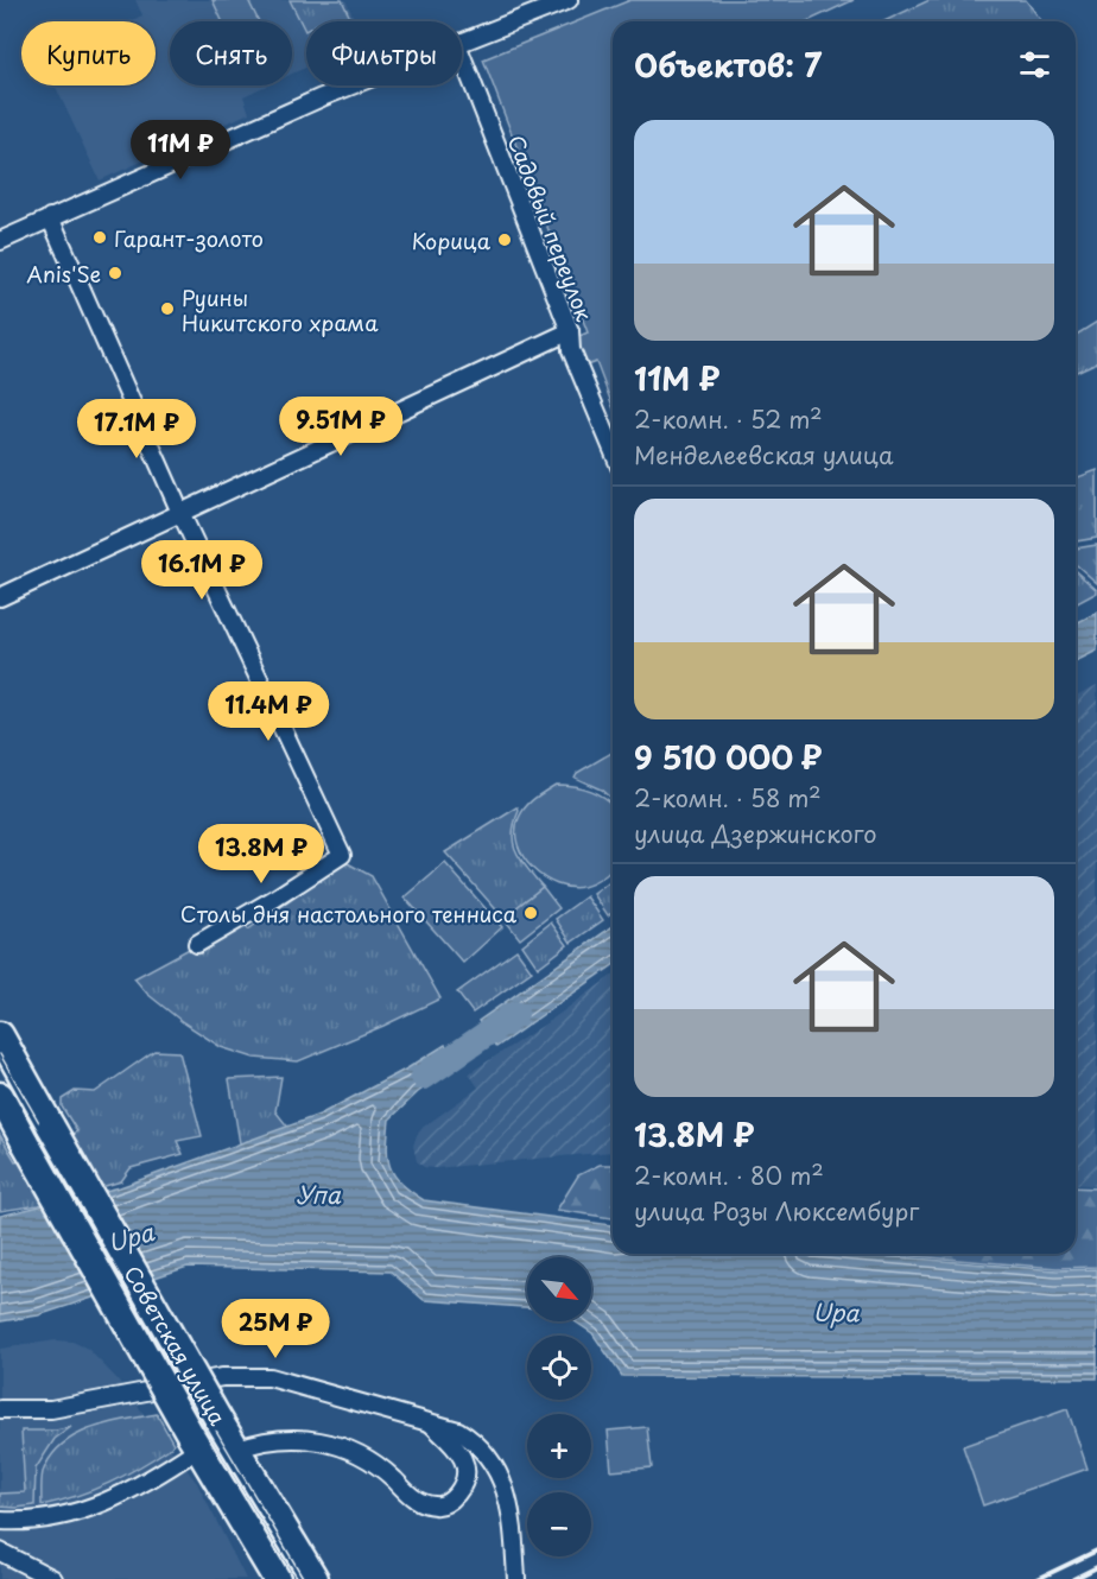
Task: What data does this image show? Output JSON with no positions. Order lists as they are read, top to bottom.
{
  "streets": {
    "main road": ["Советская улица"],
    "street": ["Садовый переулок"]
  },
  "water": ["Упа", "Upa"],
  "places": [
    "Гарант-золото",
    "Корица",
    "Anis'Se",
    "Руины Никитского храма",
    "Cтолы дня настольного тенниса"
  ],
  "north": "bottom right",
  "page": {
    "chip": ["Купить", "Снять", "Фильтры"],
    "heading": "Объектов: 7",
    "list": [
      {
        "name": "11M ₽",
        "note": "2-комн. · 52 m² · Менделеевская улица"
      },
      {
        "name": "9 510 000 ₽",
        "note": "2-комн. · 58 m² · улица Дзержинского"
      },
      {
        "name": "13.8M ₽",
        "note": "2-комн. · 80 m² · улица Розы Люксембург"
      }
    ],
    "price": [
      "11M ₽",
      "9.51M ₽",
      "17.1M ₽",
      "16.1M ₽",
      "11.4M ₽",
      "13.8M ₽",
      "25M ₽"
    ],
    "map_buttons": ["+", "−"]
  }
}
